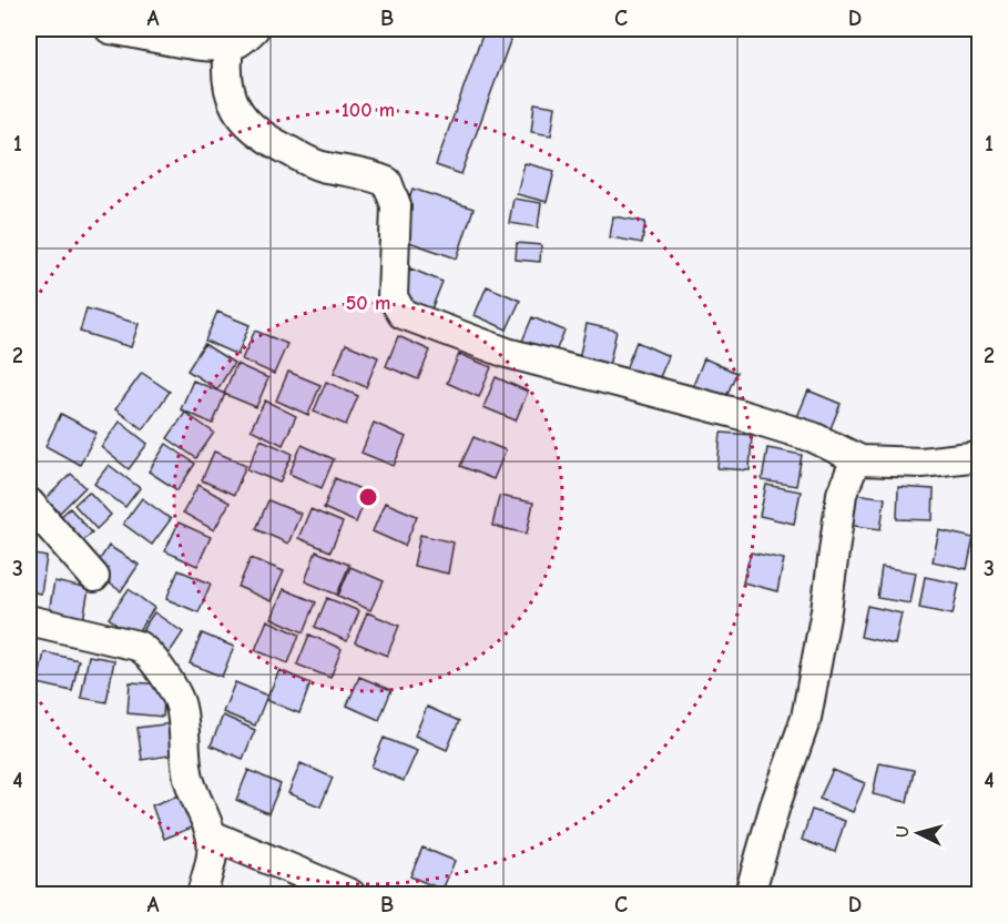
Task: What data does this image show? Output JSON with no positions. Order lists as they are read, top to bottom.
{
  "north": "left",
  "grid": {
    "columns": [
      "A",
      "B",
      "C",
      "D"
    ],
    "rows": [
      "1",
      "2",
      "3",
      "4"
    ]
  },
  "rings": ["100 m", "50 m"]
}
